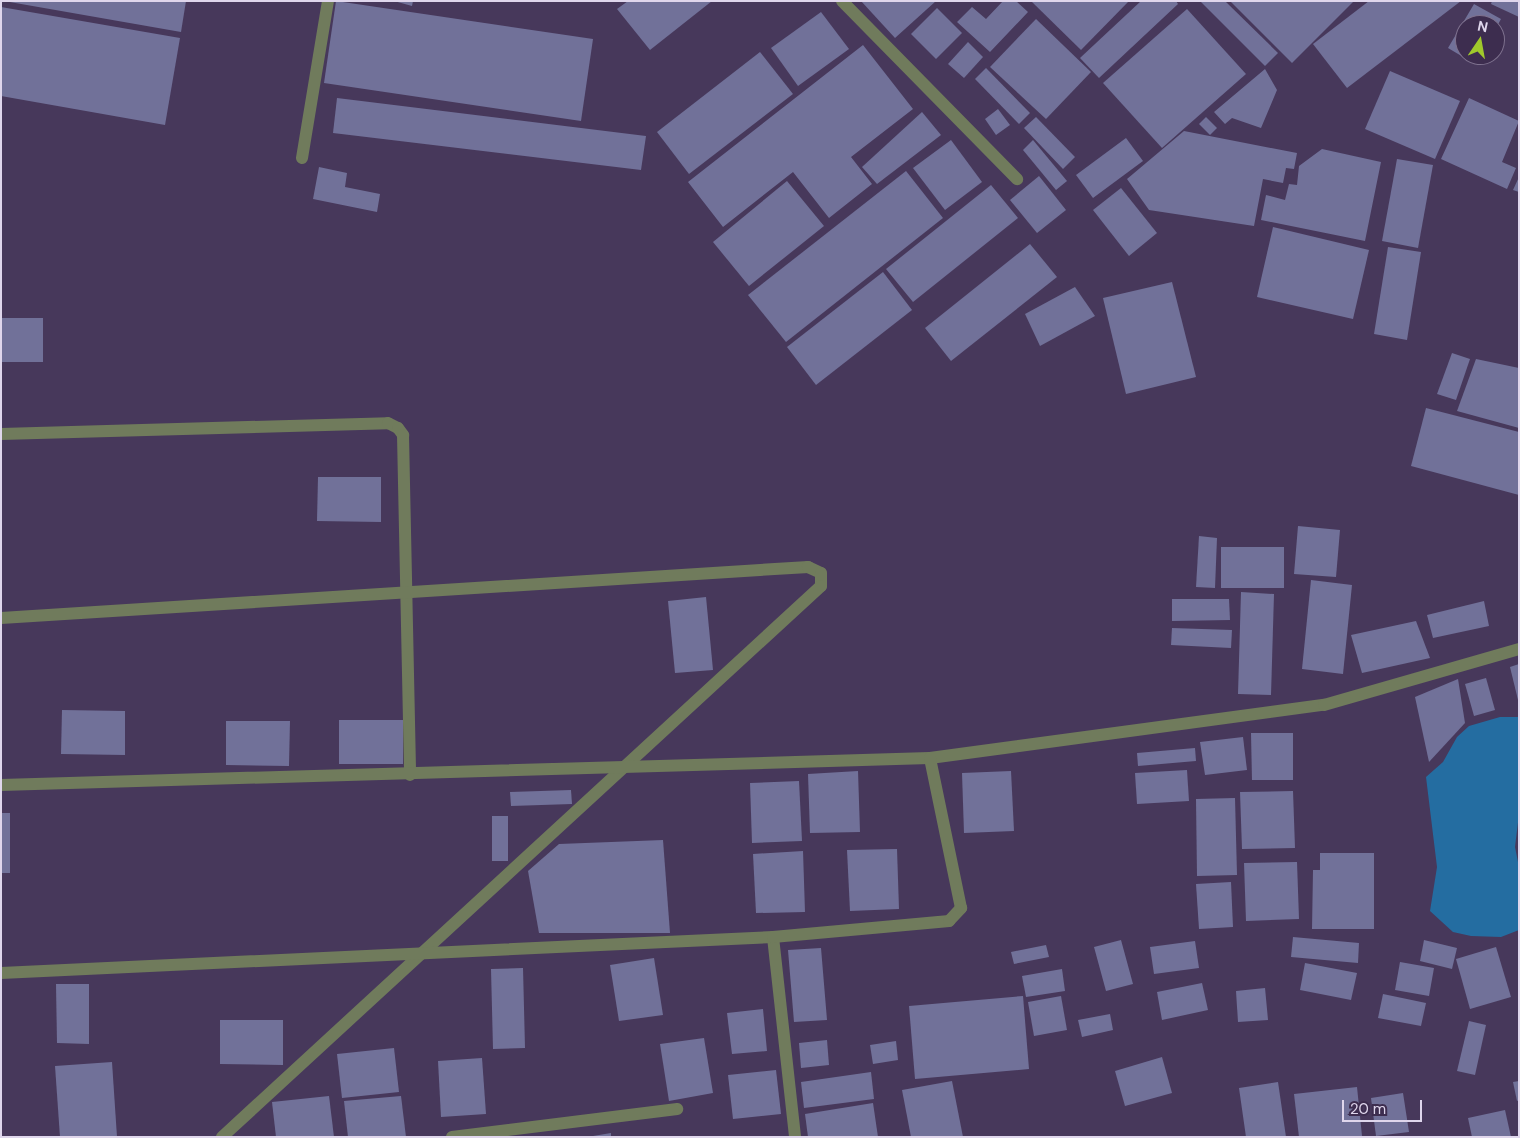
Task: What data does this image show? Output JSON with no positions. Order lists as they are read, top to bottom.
{
  "scale_bar": "20 m",
  "north": "top"
}
